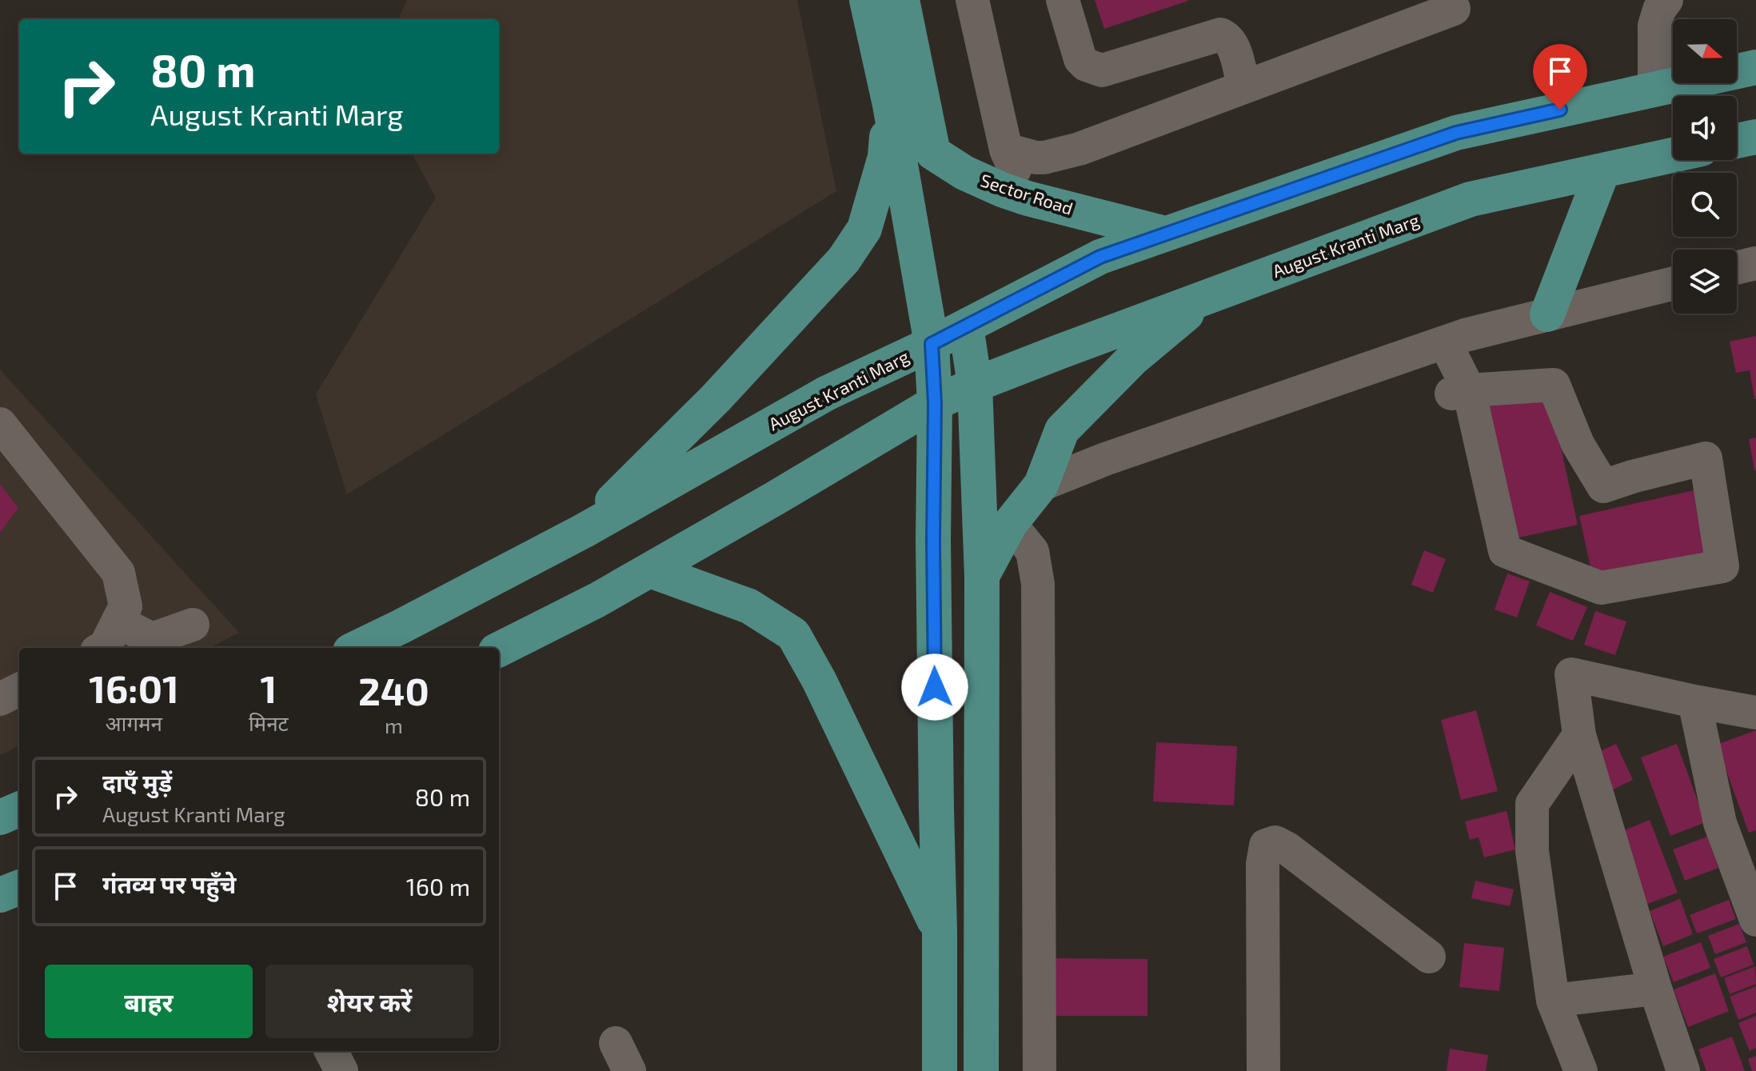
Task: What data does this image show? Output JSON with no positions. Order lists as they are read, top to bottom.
{
  "streets": {
    "main road": ["Sector Road", "August Kranti Marg"]
  },
  "crossings": [
    ["Sector Road", "August Kranti Marg"]
  ],
  "north": "right",
  "page": {
    "turn": ["80 m", "August Kranti Marg"],
    "eta": [
      "16:01",
      "आगमन",
      "1",
      "मिनट",
      "240",
      "m"
    ],
    "list": [
      {
        "name": "दाएँ मुड़ें",
        "note": "August Kranti Marg",
        "value": "80 m"
      },
      {
        "name": "गंतव्य पर पहुँचे",
        "value": "160 m"
      }
    ],
    "buttons": ["बाहर", "शेयर करें"]
  }
}
